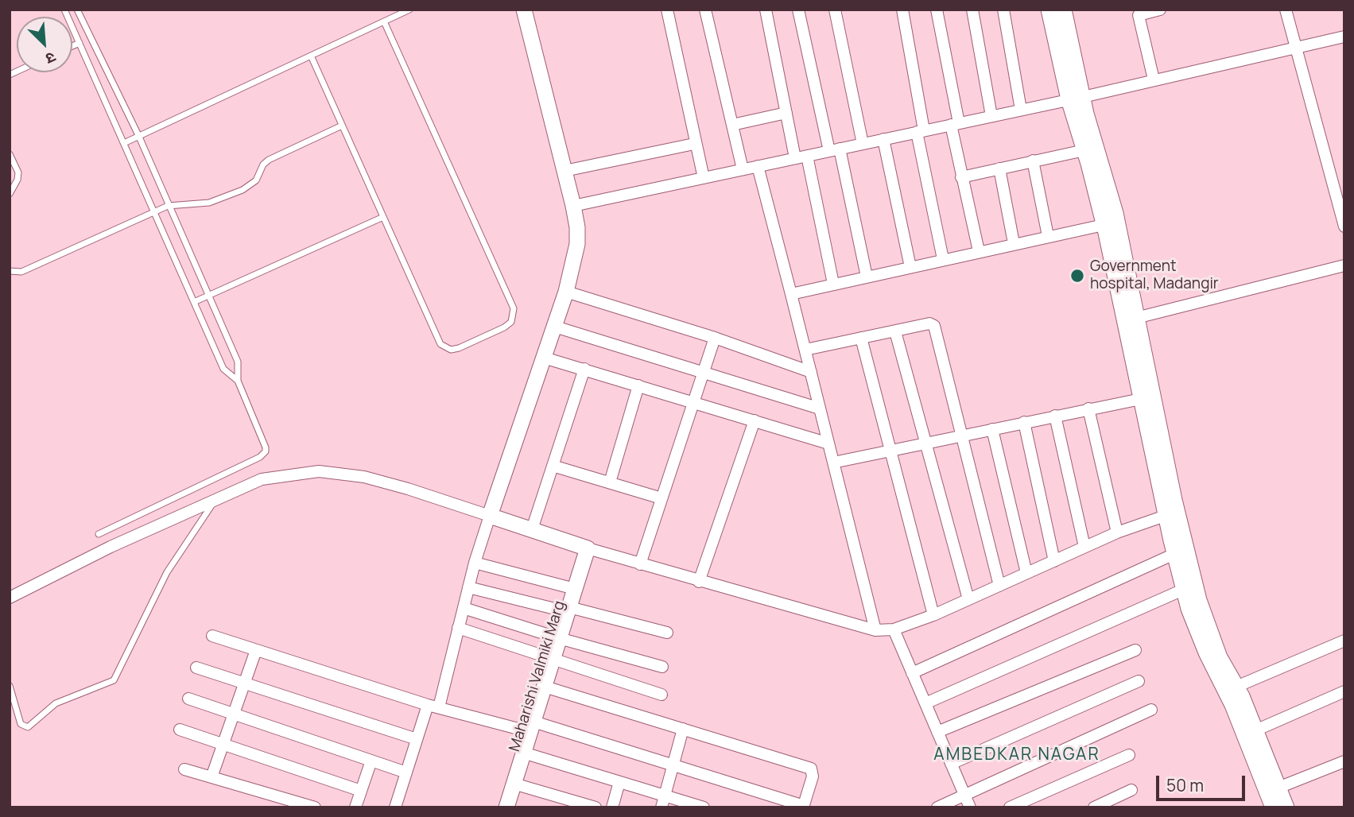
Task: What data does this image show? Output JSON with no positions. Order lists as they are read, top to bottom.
{
  "streets": {
    "street": ["Maharishi Valmiki Marg"]
  },
  "districts": ["AMBEDKAR NAGAR"],
  "places": ["Government hospital, Madangir"],
  "scale_bar": "50 m",
  "north": "bottom right"
}
